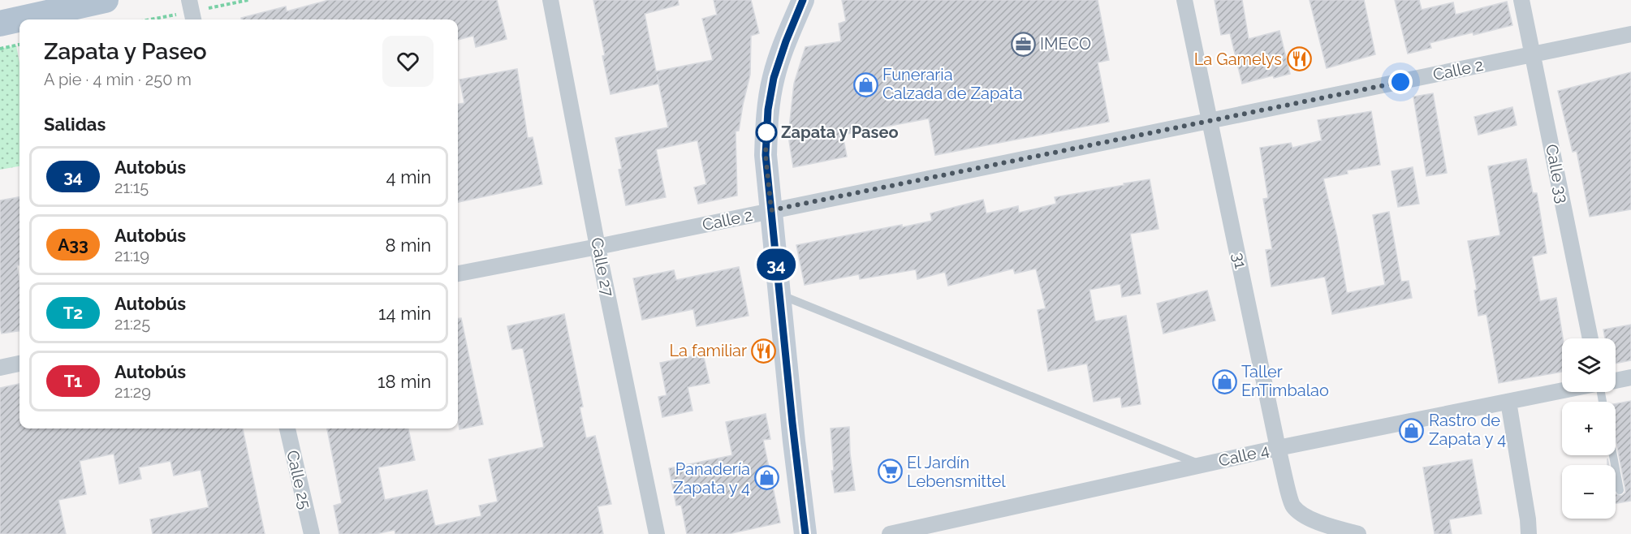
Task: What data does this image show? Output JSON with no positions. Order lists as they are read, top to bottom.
{
  "streets": {
    "street": [
      "Calle 2",
      "Calle 33",
      "31",
      "Calle 27",
      "Calle 4",
      "Calle 25"
    ]
  },
  "crossings": [
    ["Calle 2", "Calle 33"],
    ["Calle 2", "31"],
    ["Calle 2", "Calle 27"],
    ["31", "Calle 4"]
  ],
  "places": {
    "office": ["IMECO"],
    "restaurant": ["La Gamelys", "La familiar"],
    "shop": [
      "Funeraria Calzada de Zapata",
      "Taller EnTimbalao",
      "Rastro de Zapata y 4",
      "Panadería Zapata y 4"
    ],
    "other": ["Zapata y Paseo"],
    "supermarket": ["El Jardín Lebensmittel"]
  },
  "lines": ["bus line 34"],
  "page": {
    "on_map": "34",
    "heading": [
      ["Zapata y Paseo", "A pie · 4 min · 250 m"],
      "Salidas"
    ],
    "list": [
      {
        "mark": "34",
        "name": "Autobús",
        "note": "21:15",
        "value": "4 min"
      },
      {
        "mark": "A33",
        "name": "Autobús",
        "note": "21:19",
        "value": "8 min"
      },
      {
        "mark": "T2",
        "name": "Autobús",
        "note": "21:25",
        "value": "14 min"
      },
      {
        "mark": "T1",
        "name": "Autobús",
        "note": "21:29",
        "value": "18 min"
      }
    ],
    "map_buttons": ["+", "−"]
  }
}
